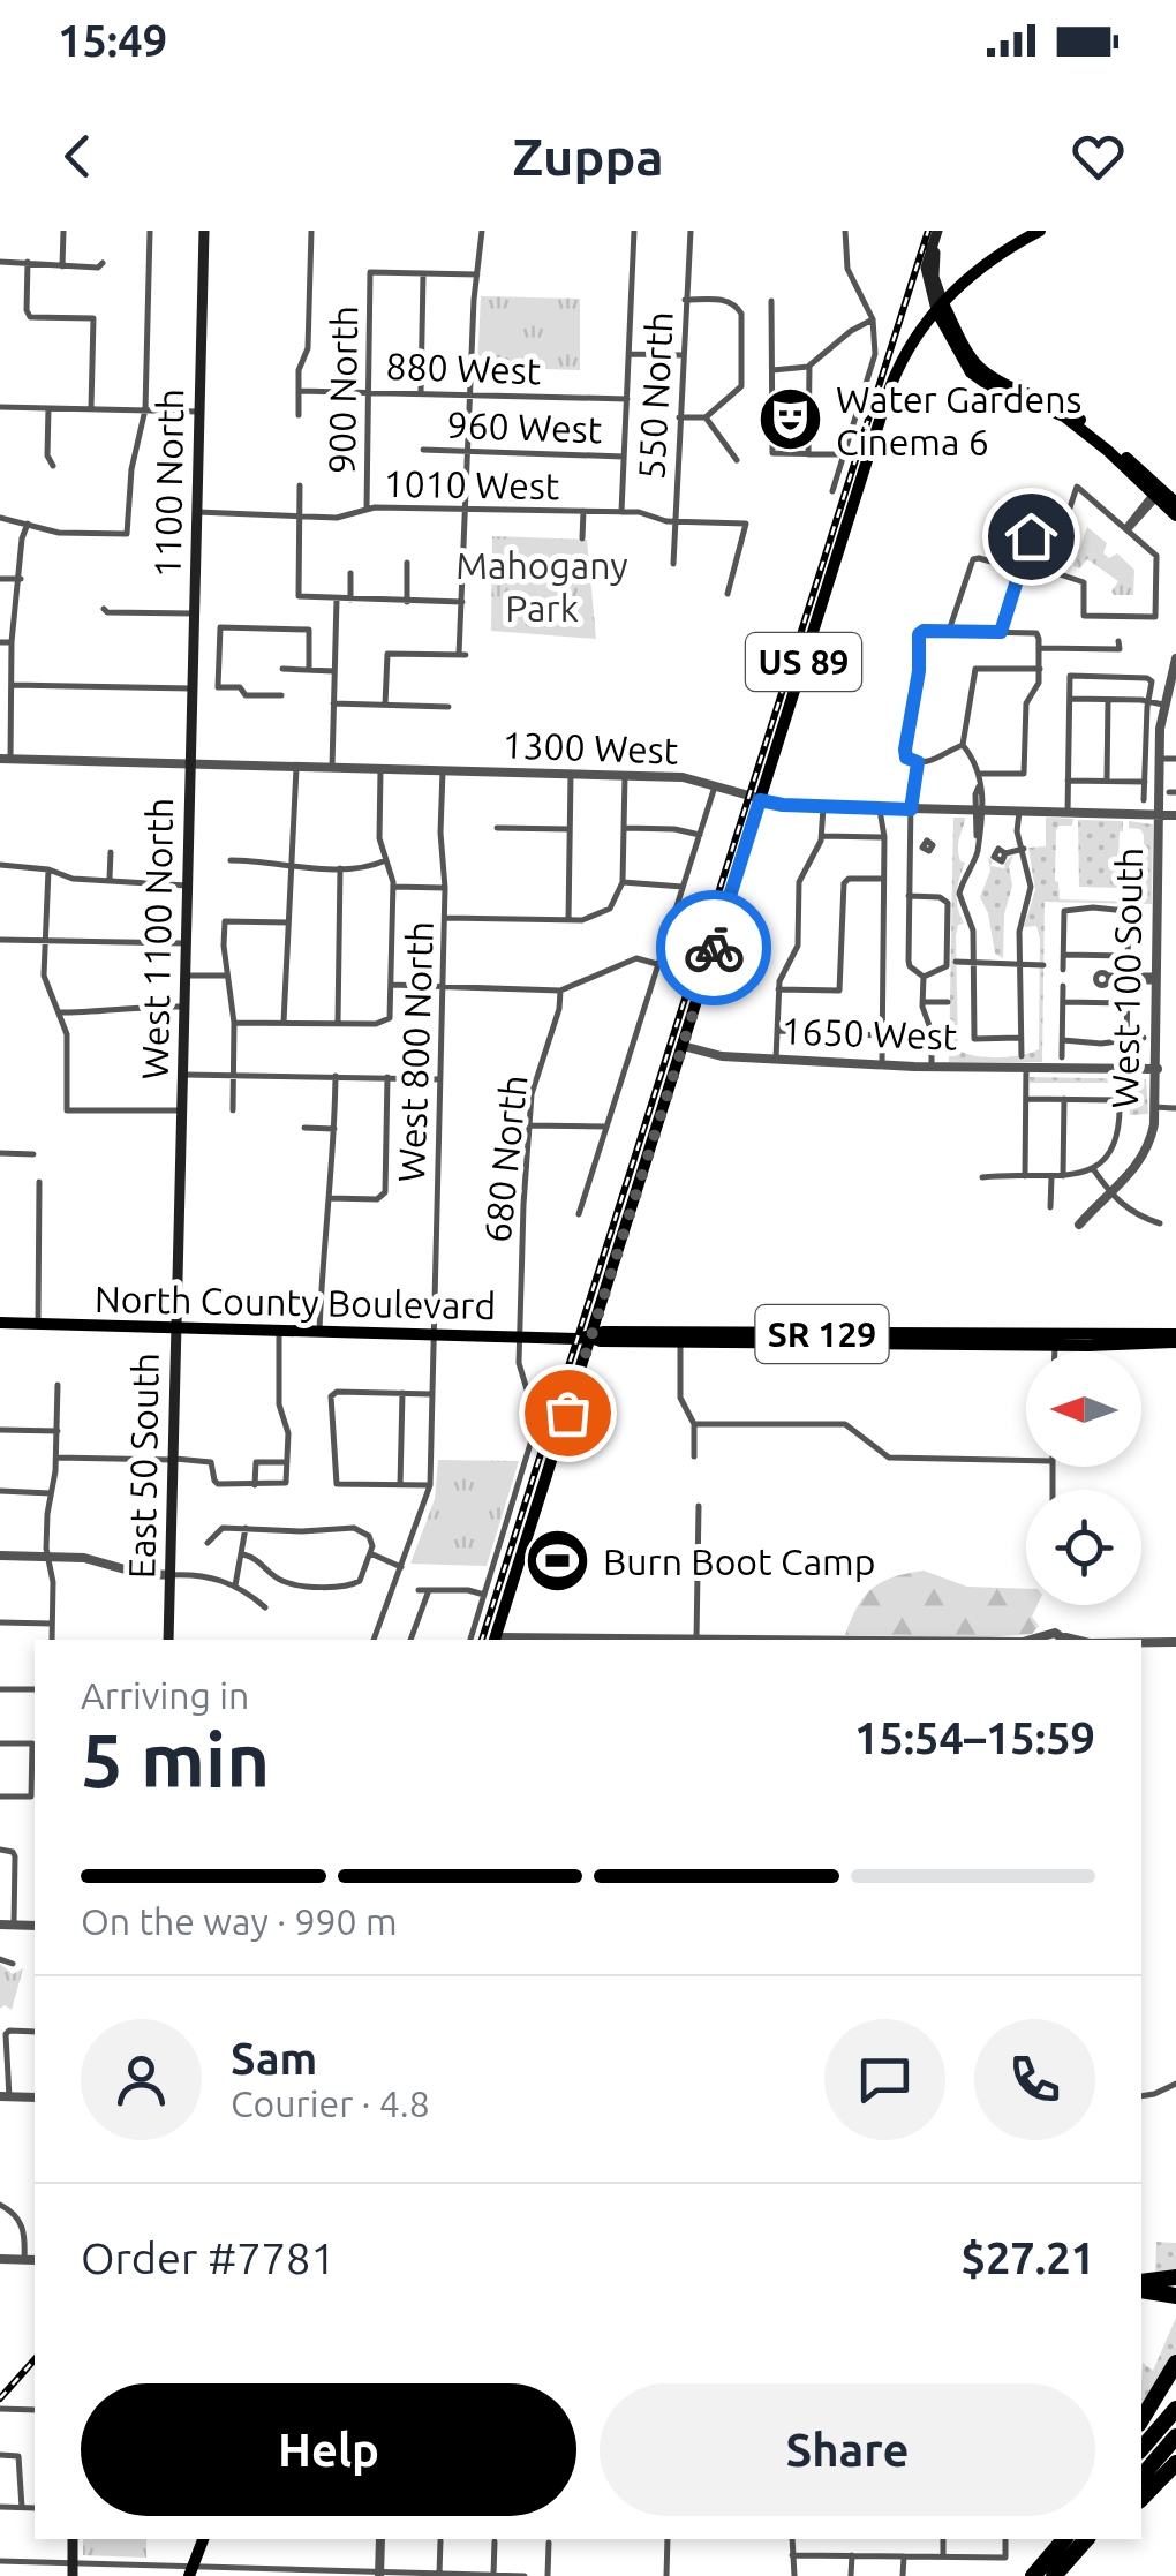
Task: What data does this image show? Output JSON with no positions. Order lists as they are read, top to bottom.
{
  "streets": {
    "main road": [
      "1100 North",
      "US 89",
      "West 1100 North",
      "North County Boulevard",
      "SR 129",
      "East 50 South"
    ],
    "street": [
      "880 West",
      "900 North",
      "550 North",
      "960 West",
      "1010 West",
      "1300 West",
      "West 100 South",
      "1650 West",
      "West 800 North",
      "680 North"
    ]
  },
  "crossings": [
    ["880 West", "900 North"],
    ["900 North", "1010 West"],
    ["550 North", "1010 West"],
    ["1100 North", "1010 West"],
    ["1100 North", "West 1100 North"],
    ["US 89", "1300 West"],
    ["US 89", "1650 West"],
    ["US 89", "North County Boulevard"],
    ["1300 West", "West 1100 North"],
    ["1300 West", "West 100 South"],
    ["1300 West", "West 800 North"],
    ["West 1100 North", "East 50 South"],
    ["West 100 South", "1650 West"],
    ["West 800 North", "North County Boulevard"],
    ["680 North", "North County Boulevard"],
    ["North County Boulevard", "East 50 South"]
  ],
  "parks": ["Mahogany Park"],
  "places": {
    "theatre": ["Water Gardens Cinema 6"],
    "sports": ["Burn Boot Camp"]
  },
  "north": "left",
  "page": {
    "status": "15:49",
    "header": "Zuppa",
    "heading": ["5 min", "Arriving in", "15:54–15:59"],
    "panel": [
      "Sam",
      "Courier · 4.8",
      "Order #7781",
      "$27.21"
    ],
    "bar": "On the way · 990 m",
    "buttons": ["Help", "Share"]
  }
}
